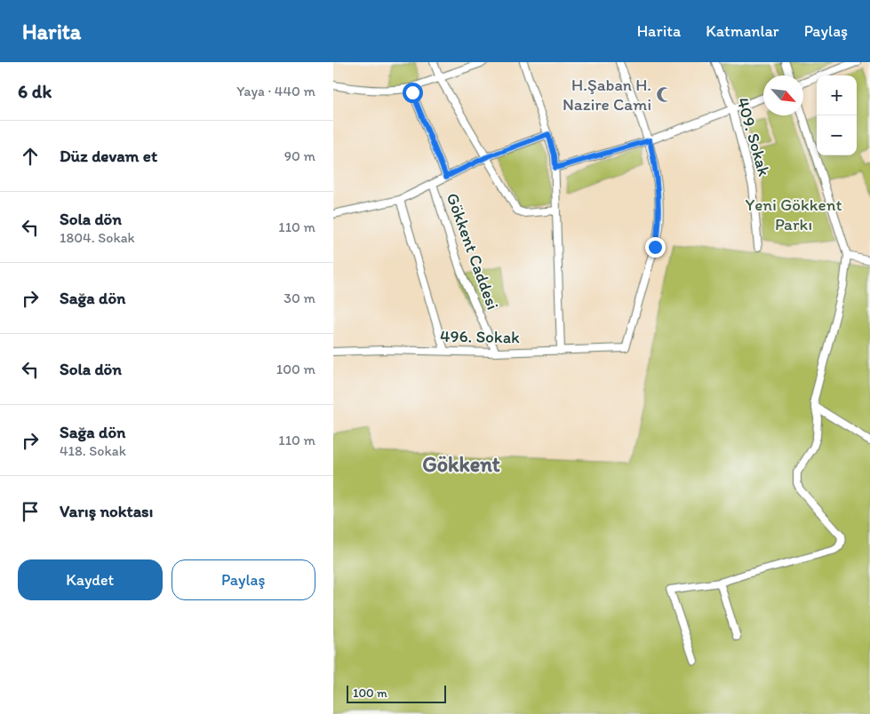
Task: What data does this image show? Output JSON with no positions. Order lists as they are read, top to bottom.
{
  "streets": {
    "street": ["409. Sokak", "Gökkent Caddesi", "496. Sokak"]
  },
  "crossings": [
    ["Gökkent Caddesi", "496. Sokak"]
  ],
  "districts": ["Gökkent"],
  "parks": ["Yeni Gökkent Parkı"],
  "places": {
    "mosque": ["H.Şaban H. Nazire Cami"]
  },
  "scale_bar": "100 m",
  "north": "bottom right",
  "page": {
    "header": "Harita",
    "nav": ["Harita", "Katmanlar", "Paylaş"],
    "heading": ["6 dk", "Yaya · 440 m"],
    "map_buttons": ["+", "−"],
    "list": [
      ["Düz devam et", "90 m"],
      ["Sola dön", "1804. Sokak", "110 m"],
      ["Sağa dön", "30 m"],
      ["Sola dön", "100 m"],
      ["Sağa dön", "418. Sokak", "110 m"],
      "Varış noktası"
    ],
    "buttons": ["Kaydet", "Paylaş"],
    "scale": "100 m"
  }
}
